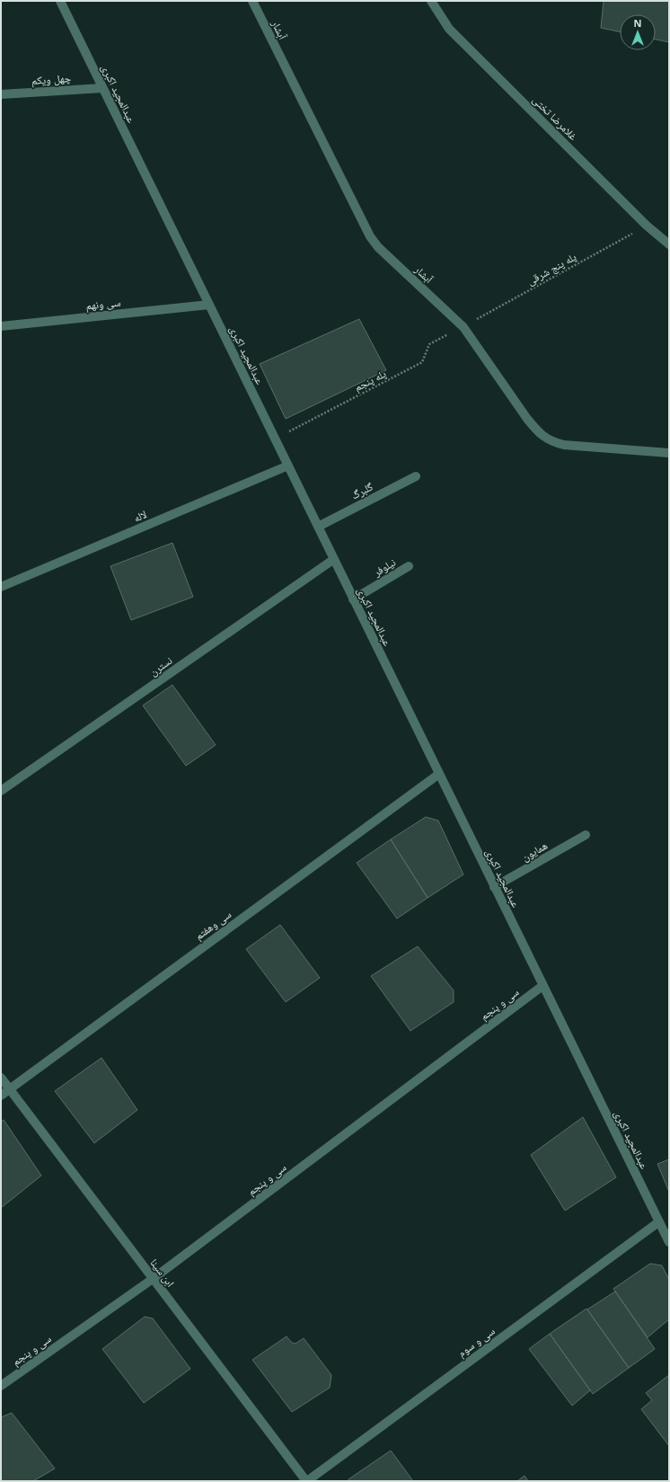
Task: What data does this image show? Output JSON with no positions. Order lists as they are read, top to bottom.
{
  "streets": {
    "street": [
      "آبشار",
      "چهل ویکم",
      "عبدالمجید اکبری",
      "غلامرضا تختی",
      "سی ونهم",
      "گلبرگ",
      "لاله",
      "نیلوفر",
      "نسترن",
      "همایون",
      "سی وهفتم",
      "سی و پنجم",
      "ابن سینا",
      "سی و سوم"
    ],
    "path": ["پله پنج شرقی", "پله پنجم"]
  },
  "crossings": [
    ["آبشار", "پله پنج شرقی"],
    ["آبشار", "پله پنجم"],
    ["چهل ویکم", "عبدالمجید اکبری"],
    ["عبدالمجید اکبری", "سی ونهم"],
    ["عبدالمجید اکبری", "پله پنجم"],
    ["عبدالمجید اکبری", "گلبرگ"],
    ["عبدالمجید اکبری", "لاله"],
    ["عبدالمجید اکبری", "نیلوفر"],
    ["عبدالمجید اکبری", "نسترن"],
    ["عبدالمجید اکبری", "همایون"],
    ["عبدالمجید اکبری", "سی وهفتم"],
    ["عبدالمجید اکبری", "سی و پنجم"],
    ["عبدالمجید اکبری", "سی و سوم"],
    ["غلامرضا تختی", "پله پنج شرقی"],
    ["پله پنج شرقی", "پله پنجم"],
    ["سی وهفتم", "ابن سینا"],
    ["سی و پنجم", "ابن سینا"],
    ["ابن سینا", "سی و سوم"]
  ],
  "north": "top"
}
